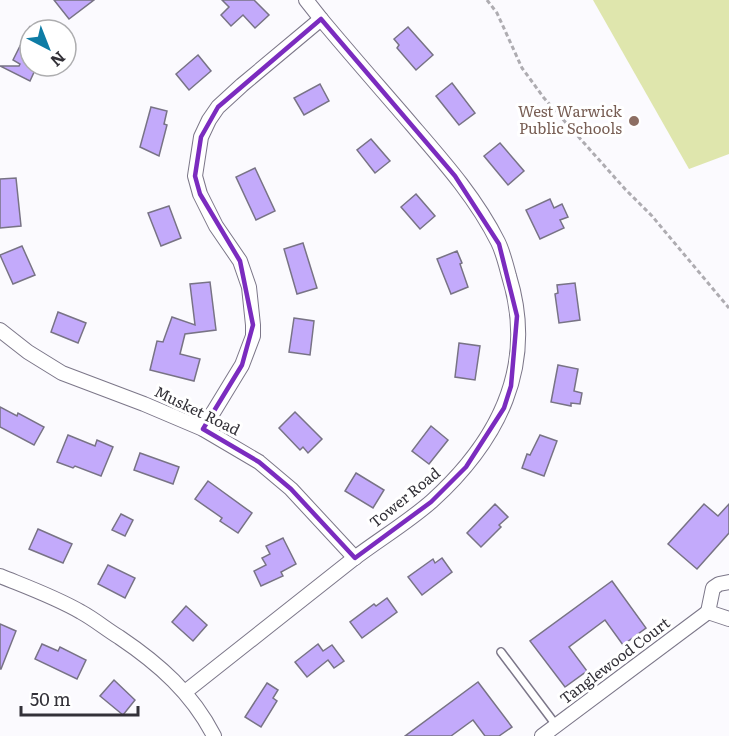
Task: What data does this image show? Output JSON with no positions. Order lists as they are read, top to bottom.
{
  "streets": {
    "street": ["Musket Road", "Tower Road", "Tanglewood Court"]
  },
  "crossings": [
    ["Musket Road", "Tower Road"]
  ],
  "places": ["West Warwick Public Schools"],
  "scale_bar": "50 m",
  "north": "bottom right"
}
